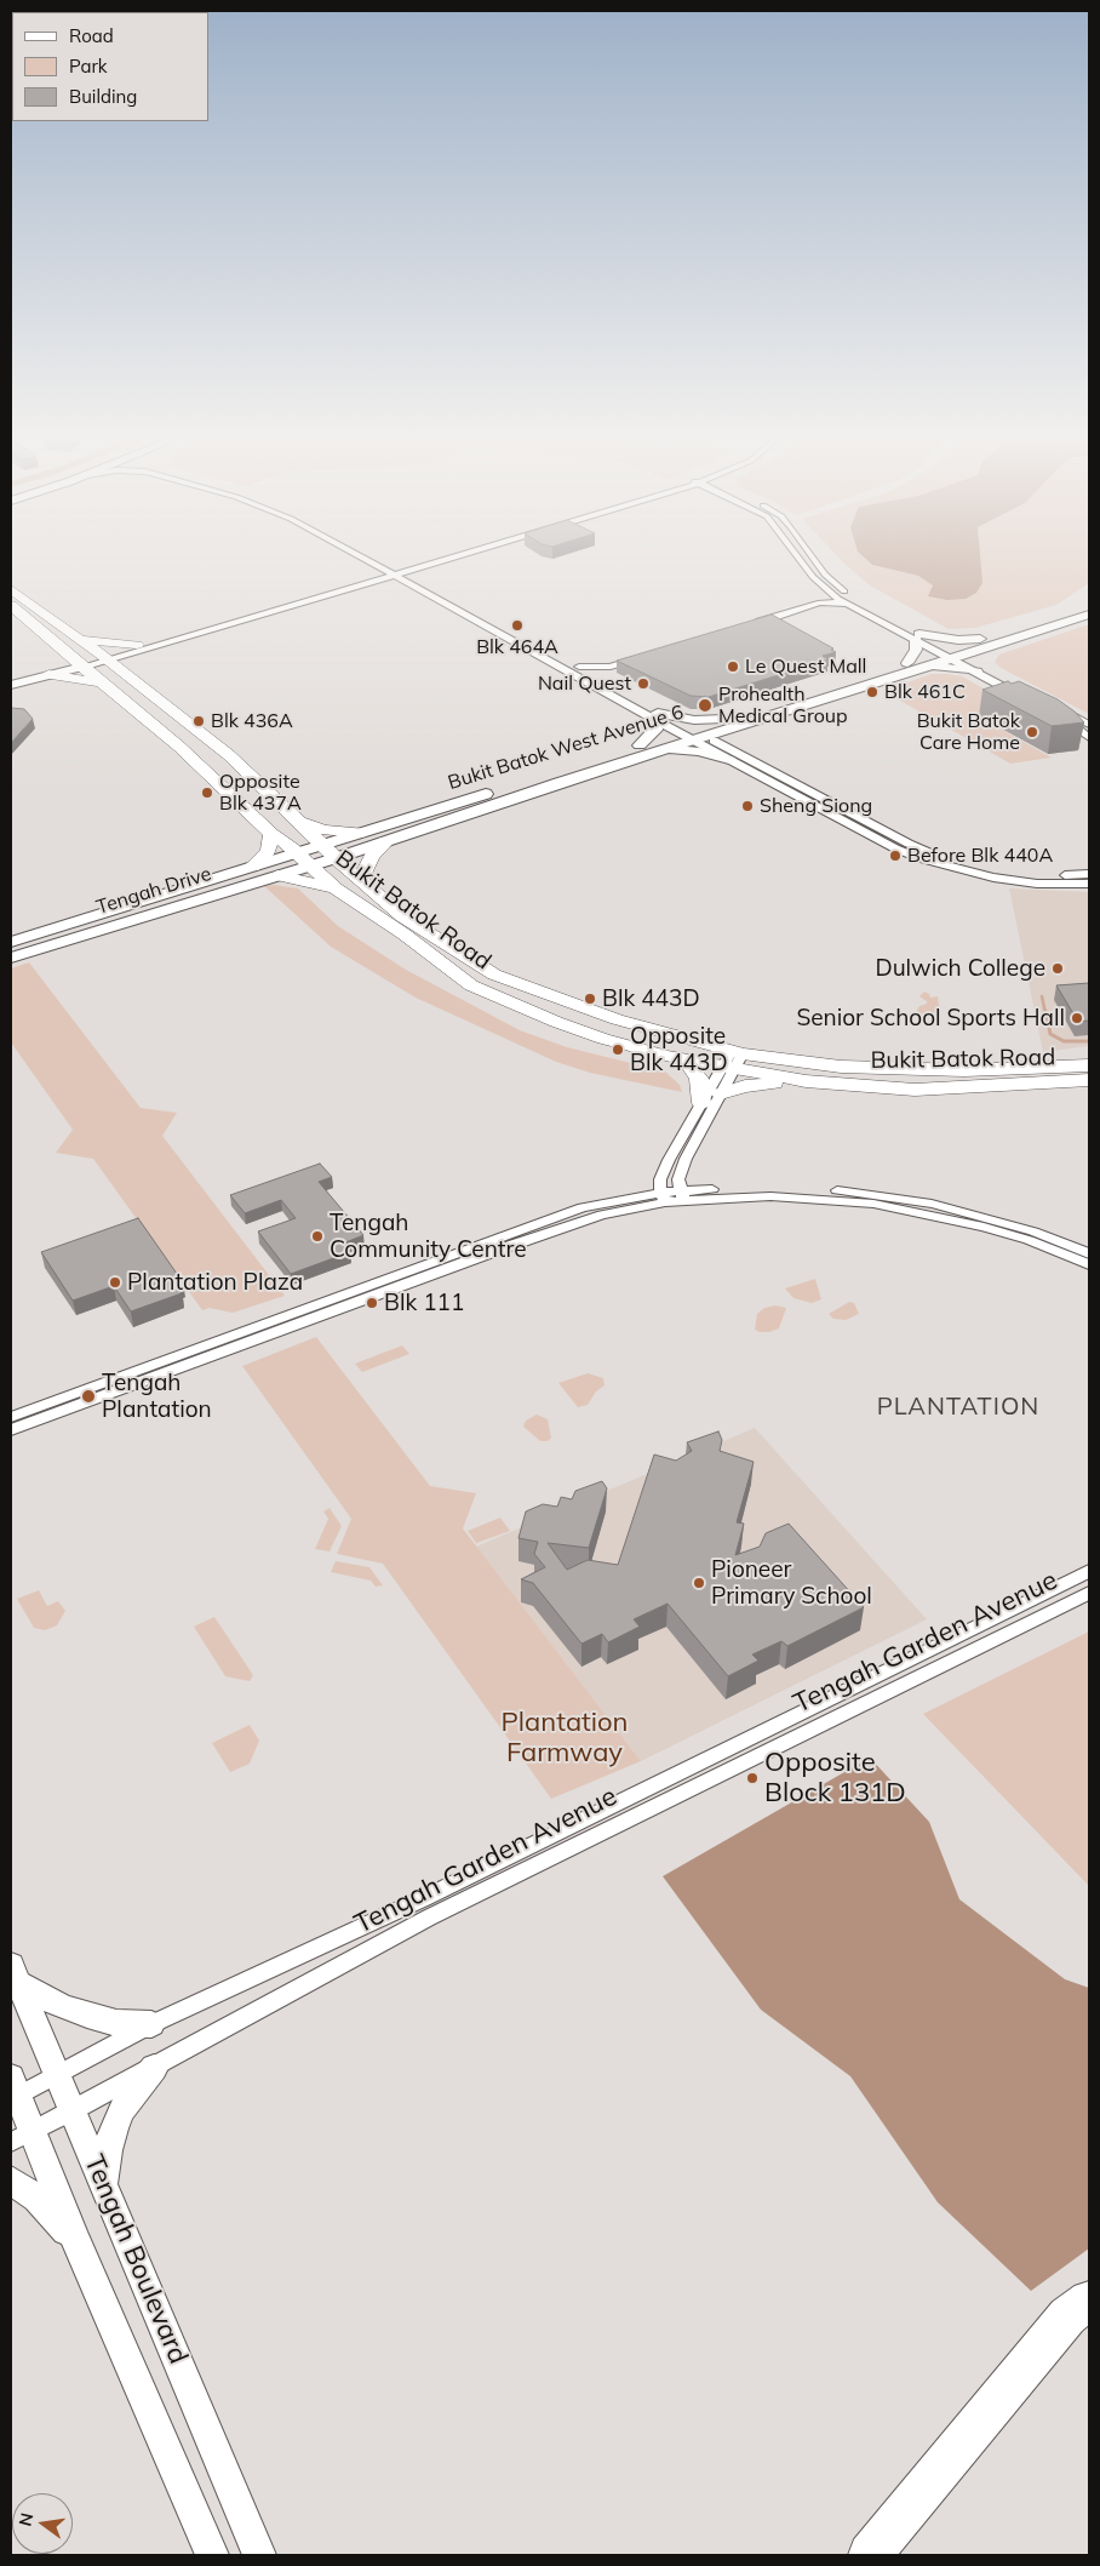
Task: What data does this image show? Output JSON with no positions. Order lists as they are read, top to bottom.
{
  "streets": {
    "main road": ["Bukit Batok Road"],
    "street": [
      "Bukit Batok West Avenue 6",
      "Tengah Drive",
      "Tengah Garden Avenue",
      "Tengah Boulevard"
    ]
  },
  "crossings": [
    ["Bukit Batok West Avenue 6", "Tengah Drive"],
    ["Bukit Batok West Avenue 6", "Bukit Batok Road"],
    ["Tengah Drive", "Bukit Batok Road"],
    ["Tengah Garden Avenue", "Tengah Boulevard"]
  ],
  "districts": ["PLANTATION"],
  "parks": ["Plantation Farmway"],
  "places": [
    "Blk 464A",
    "Le Quest Mall",
    "Nail Quest",
    "Blk 461C",
    "Prohealth Medical Group",
    "Blk 436A",
    "Bukit Batok Care Home",
    "Opposite Blk 437A",
    "Sheng Siong",
    "Before Blk 440A",
    "Dulwich College",
    "Blk 443D",
    "Senior School Sports Hall",
    "Opposite Blk 443D",
    "Tengah Community Centre",
    "Plantation Plaza",
    "Blk 111",
    "Tengah Plantation",
    "Pioneer Primary School",
    "Opposite Block 131D"
  ],
  "legend": ["Road", "Park", "Building"],
  "north": "left"
}
